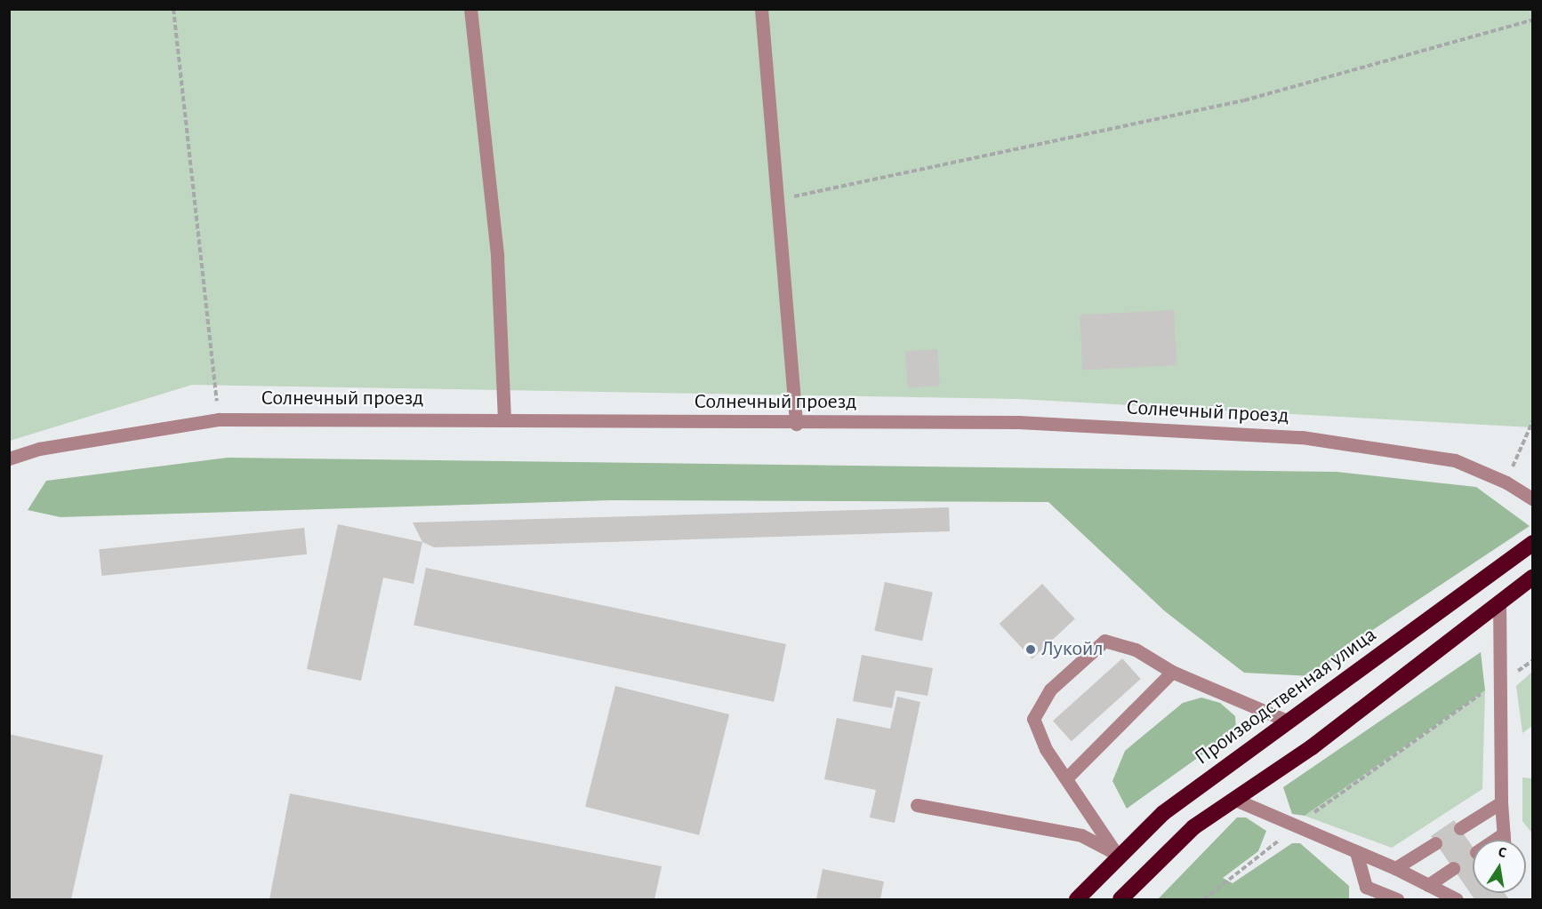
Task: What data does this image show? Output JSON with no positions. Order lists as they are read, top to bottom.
{
  "streets": {
    "highway": ["Производственная улица"],
    "street": ["Солнечный проезд"]
  },
  "places": ["Лукойл"],
  "north": "top"
}
